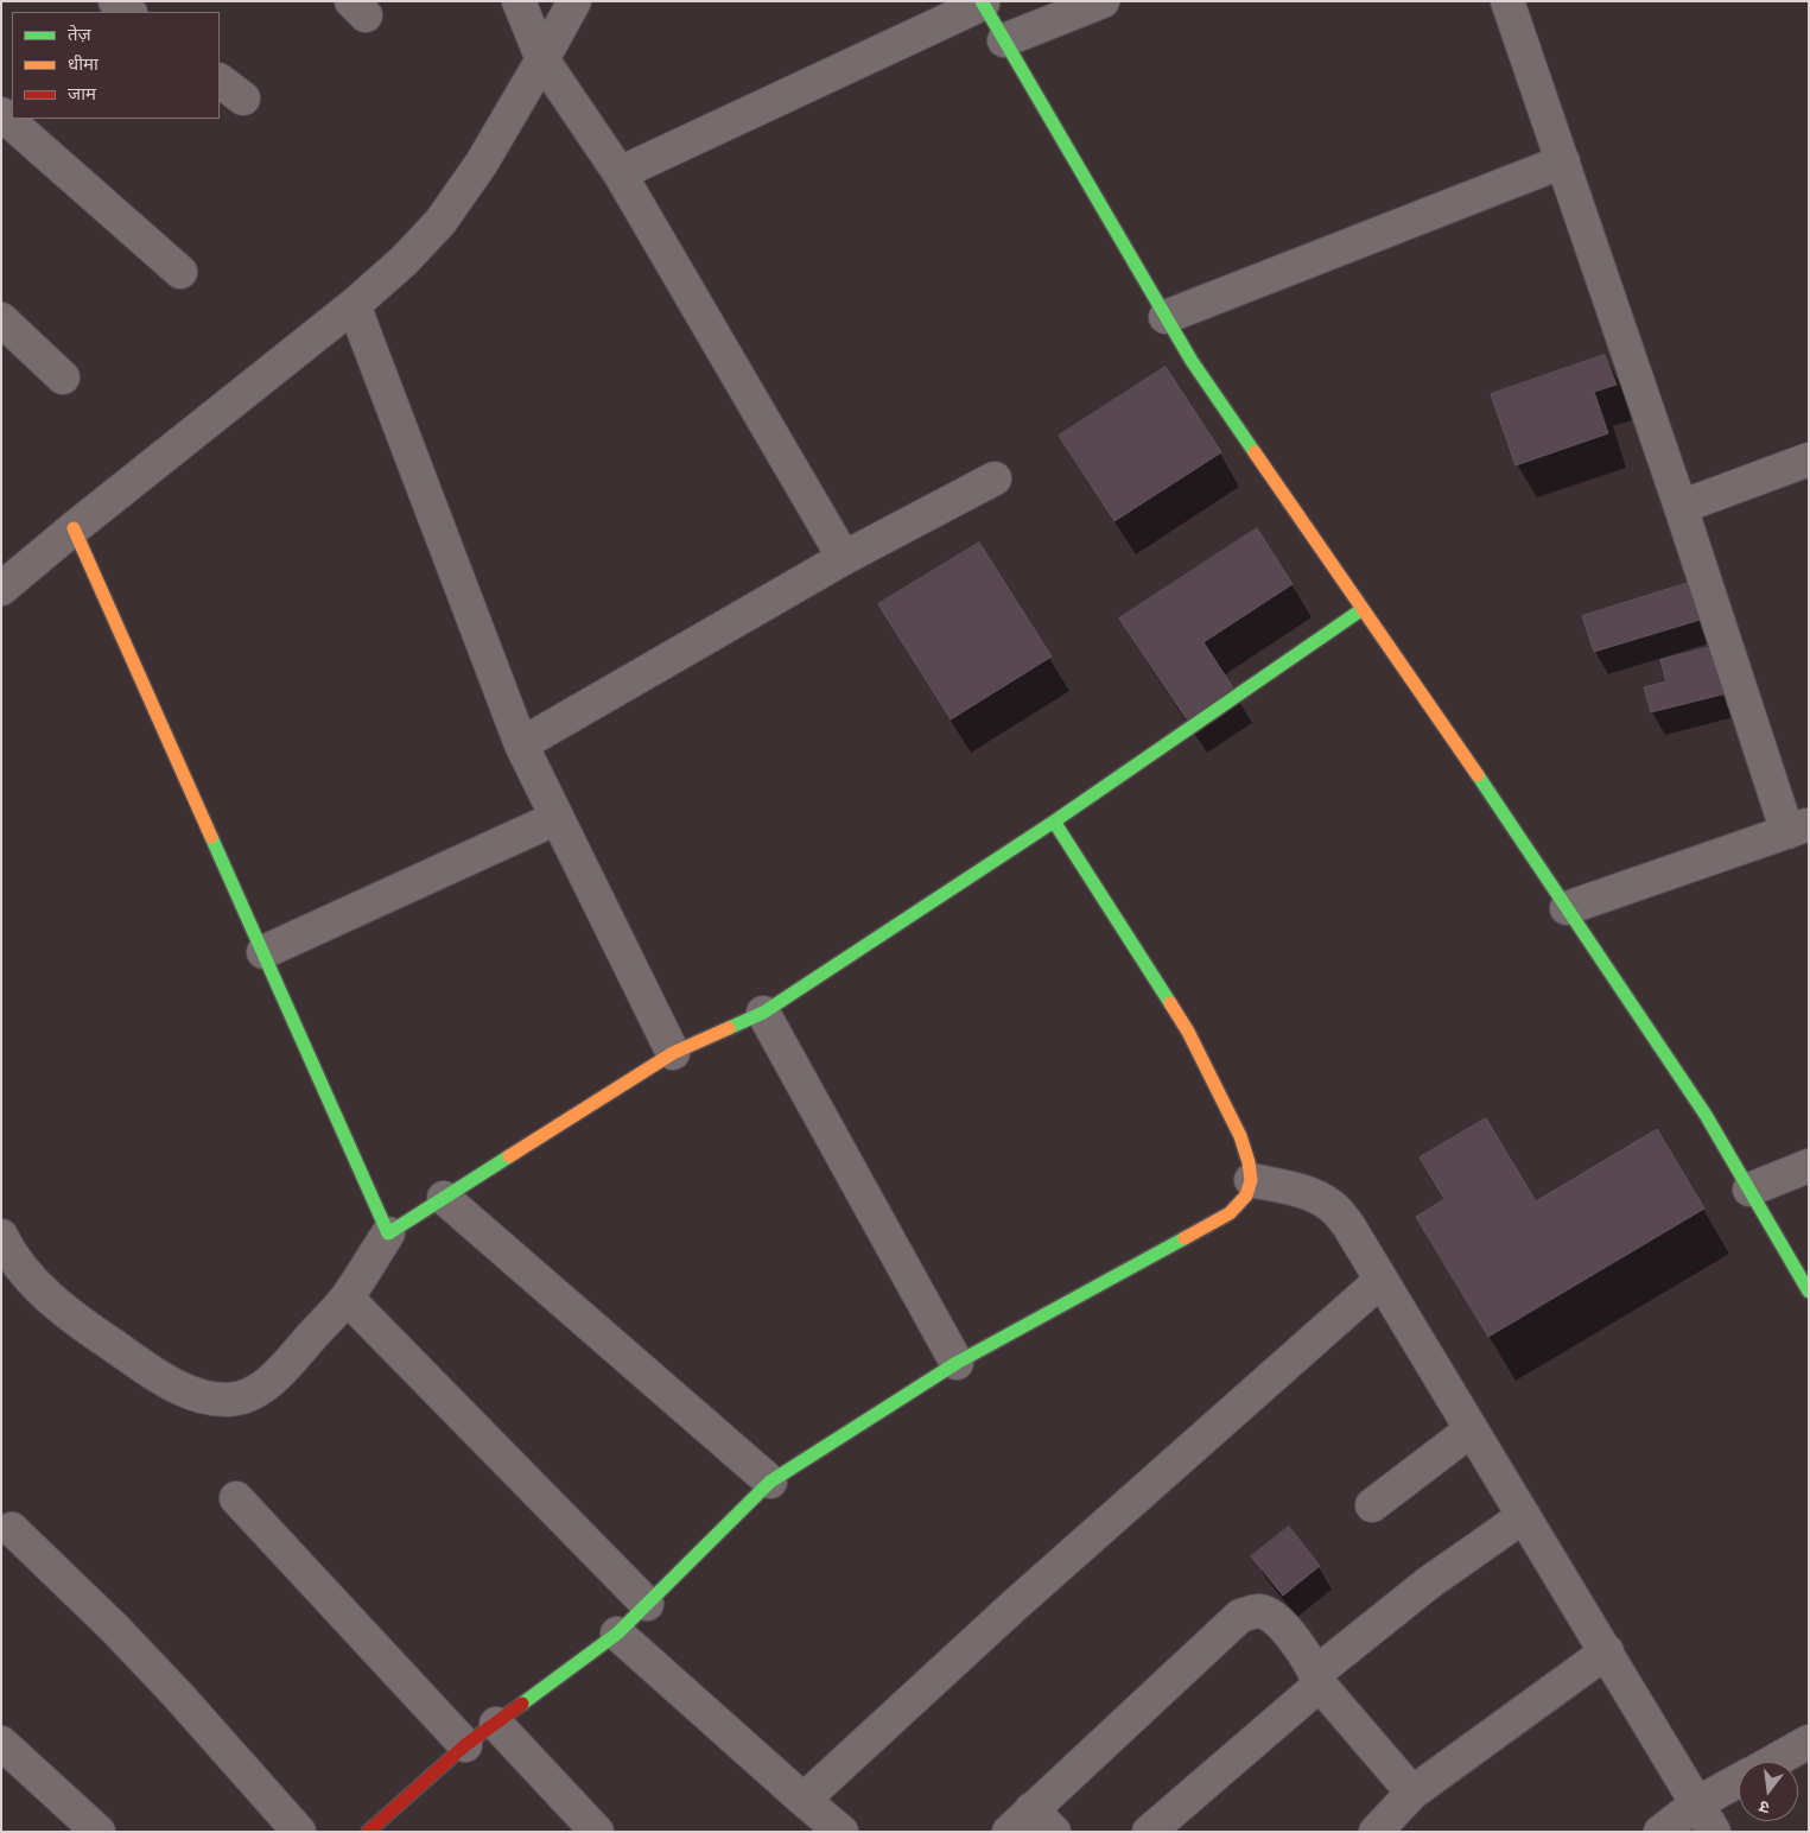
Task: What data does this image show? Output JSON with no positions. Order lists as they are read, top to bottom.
{
  "legend": ["तेज़", "धीमा", "जाम"],
  "north": "bottom"
}
